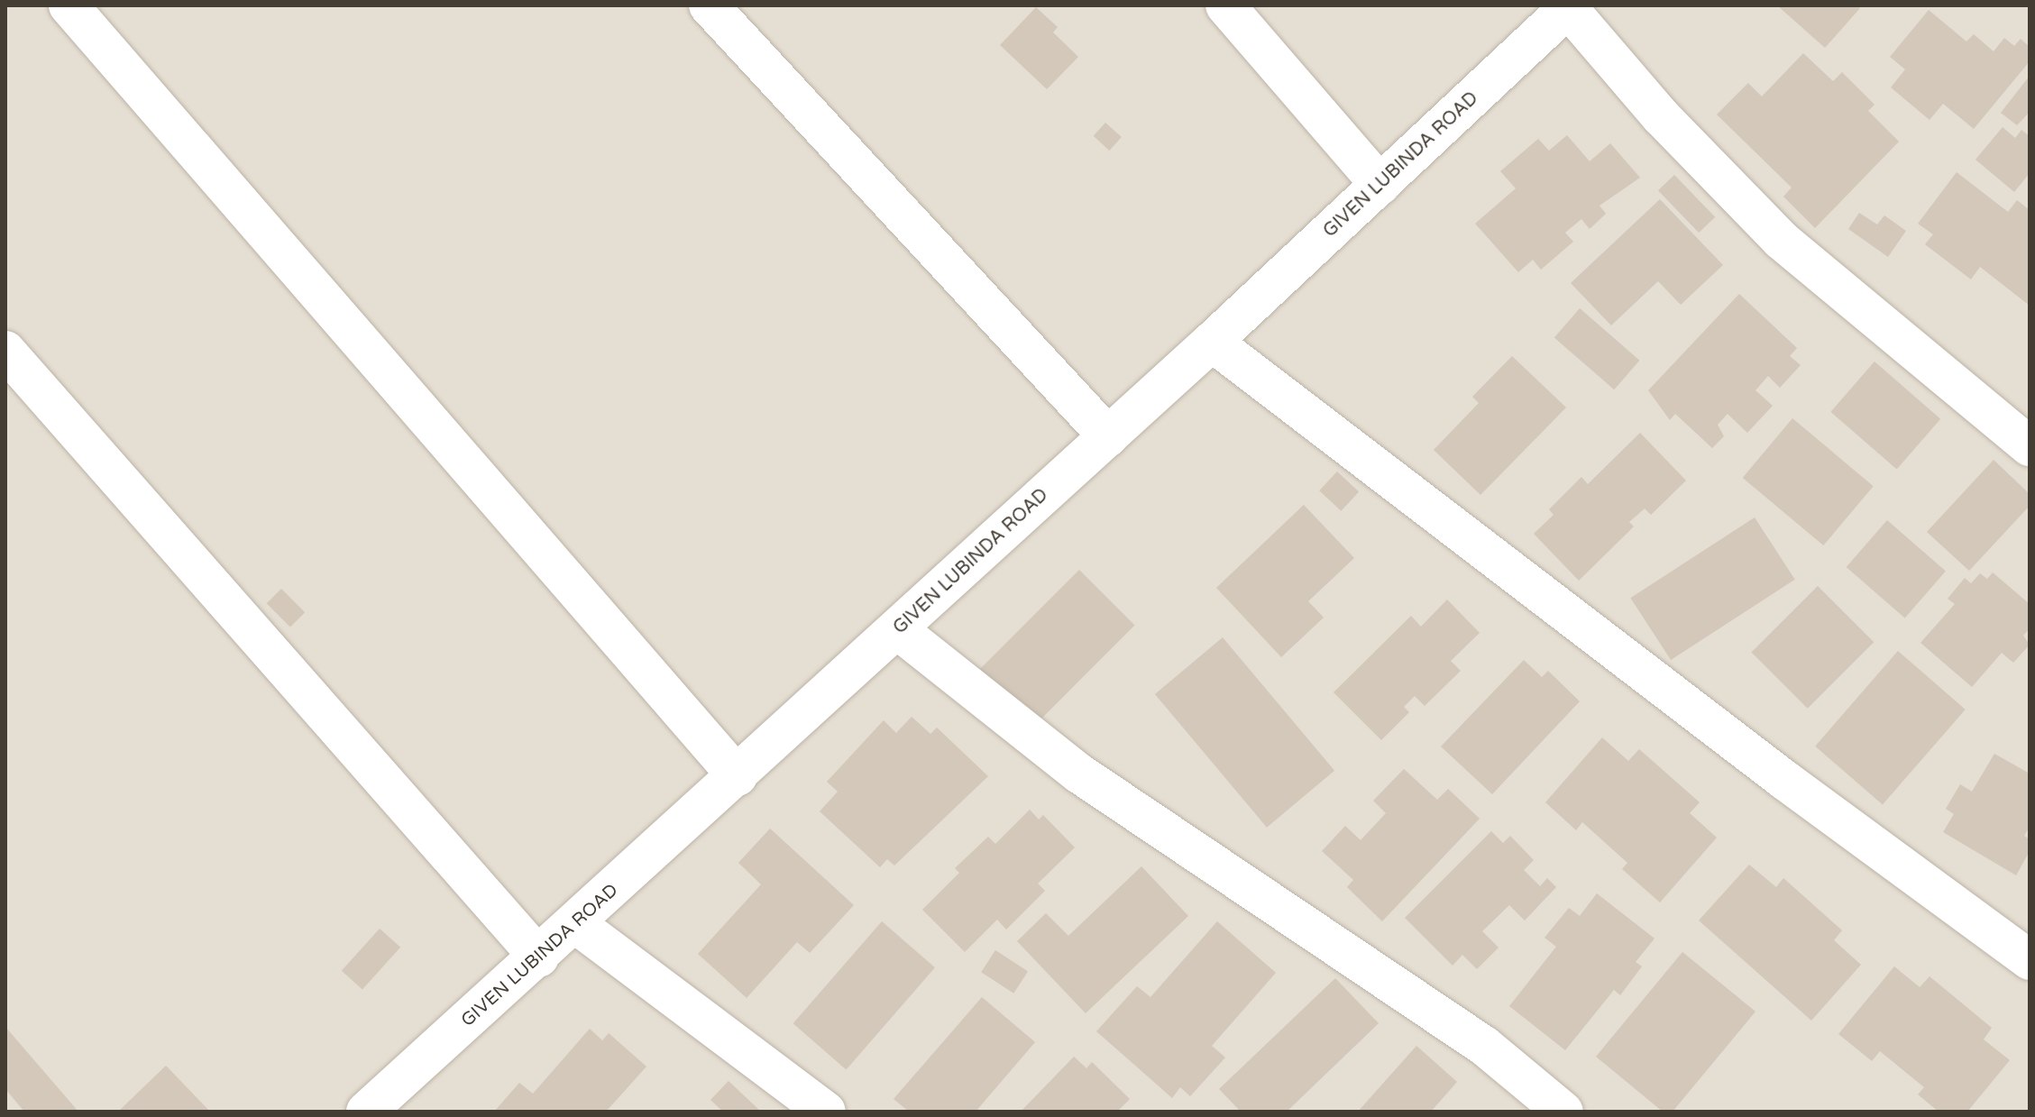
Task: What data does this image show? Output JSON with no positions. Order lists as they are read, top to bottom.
{
  "streets": {
    "street": ["GIVEN LUBINDA ROAD"]
  }
}
